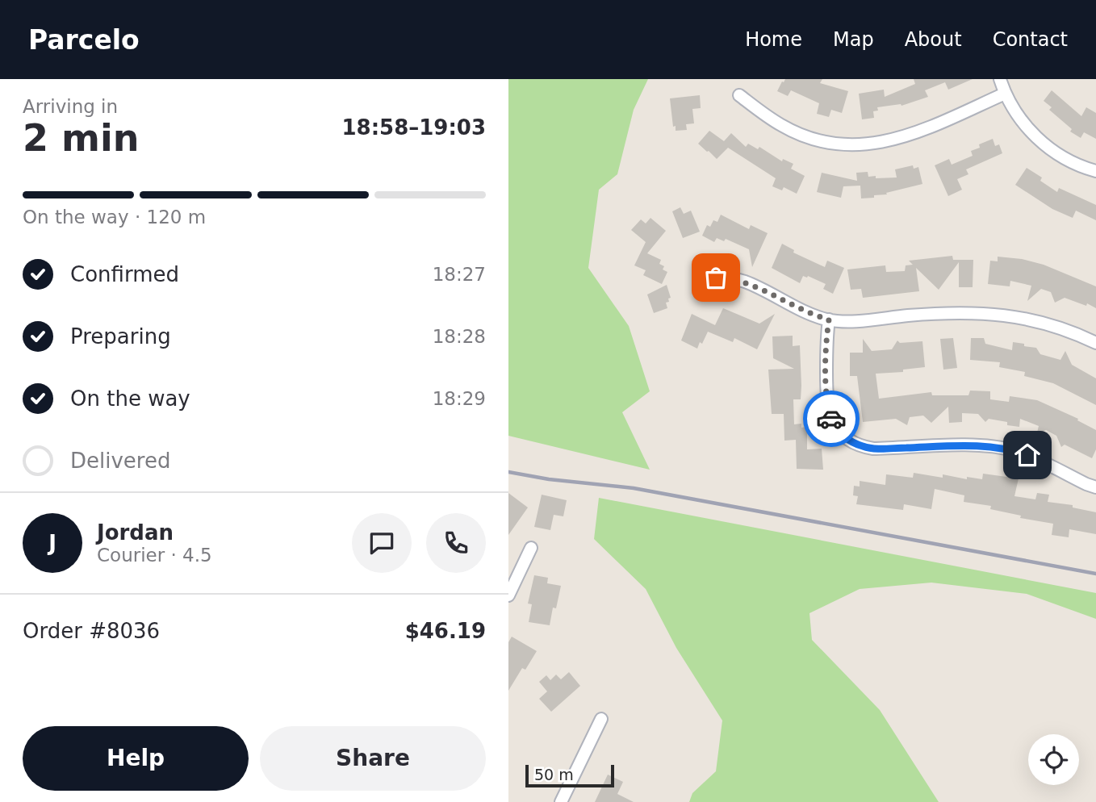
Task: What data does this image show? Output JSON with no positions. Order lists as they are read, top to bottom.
{
  "scale_bar": "50 m",
  "page": {
    "header": "Parcelo",
    "nav": [
      "Home",
      "Map",
      "About",
      "Contact"
    ],
    "heading": ["2 min", "Arriving in", "18:58–19:03"],
    "panel": [
      "Jordan",
      "Courier · 4.5",
      "Order #8036",
      "$46.19"
    ],
    "bar": "On the way · 120 m",
    "list": [
      ["Confirmed", "18:27"],
      ["Preparing", "18:28"],
      ["On the way", "18:29"],
      "Delivered"
    ],
    "round": "J",
    "buttons": ["Help", "Share"],
    "scale": "50 m"
  }
}
